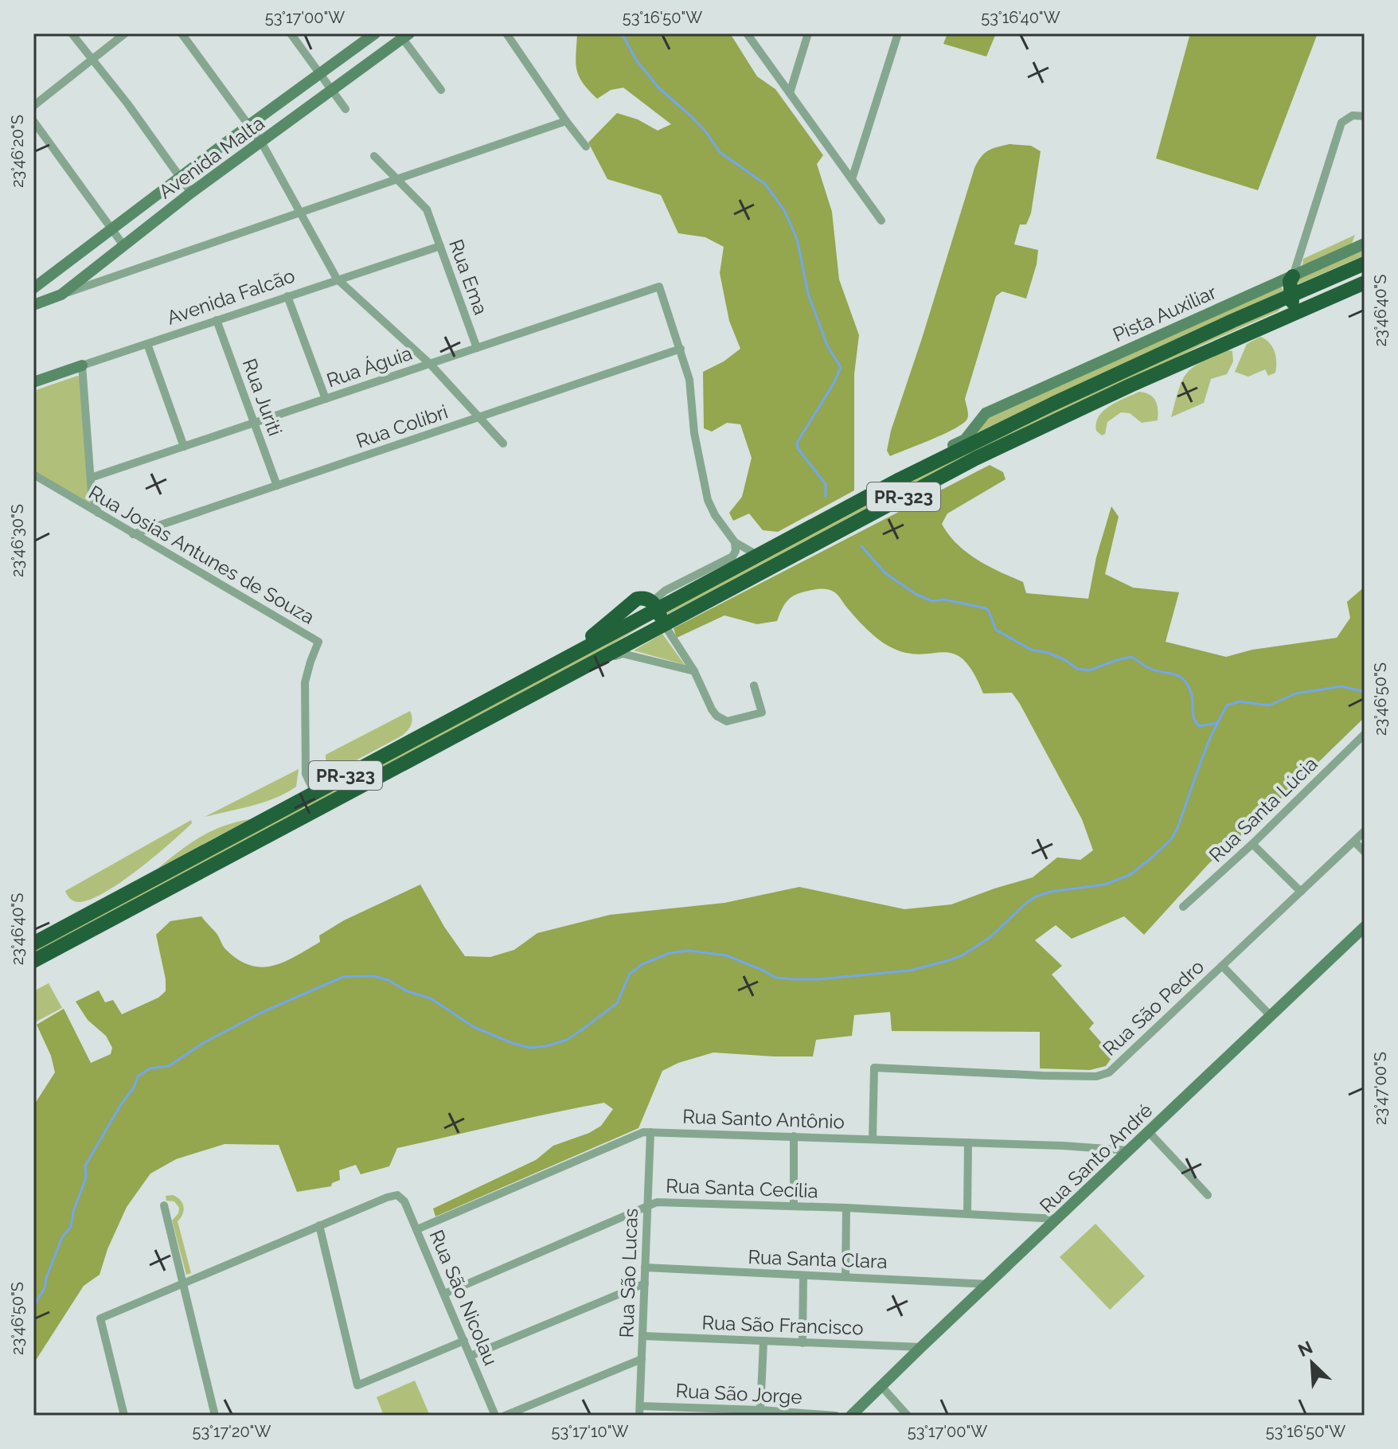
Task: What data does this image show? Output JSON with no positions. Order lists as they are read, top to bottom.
{
  "streets": {
    "highway": ["PR-323"],
    "street": [
      "Avenida Malta",
      "Rua Ema",
      "Avenida Falcão",
      "Pista Auxiliar",
      "Rua Águia",
      "Rua Juriti",
      "Rua Colibri",
      "Rua Josias Antunes de Souza",
      "Rua Santa Lúcia",
      "Rua São Pedro",
      "Rua Santo Antônio",
      "Rua Santo André",
      "Rua Santa Cecília",
      "Rua Santa Clara",
      "Rua São Lucas",
      "Rua São Nicolau",
      "Rua São Francisco",
      "Rua São Jorge"
    ]
  },
  "crossings": [
    ["Rua Ema", "Avenida Falcão"],
    ["Rua Ema", "Rua Águia"],
    ["Avenida Falcão", "Rua Juriti"],
    ["Pista Auxiliar", "PR-323"],
    ["Rua Águia", "Rua Juriti"],
    ["Rua Águia", "Rua Colibri"],
    ["Rua Juriti", "Rua Colibri"],
    ["Rua Colibri", "Rua Josias Antunes de Souza"],
    ["PR-323", "Rua Josias Antunes de Souza"],
    ["Rua São Pedro", "Rua Santo Antônio"],
    ["Rua Santo Antônio", "Rua Santo André"],
    ["Rua Santo Antônio", "Rua São Lucas"],
    ["Rua Santo Antônio", "Rua São Nicolau"],
    ["Rua Santo André", "Rua Santa Cecília"],
    ["Rua Santo André", "Rua Santa Clara"],
    ["Rua Santo André", "Rua São Francisco"],
    ["Rua Santa Cecília", "Rua São Lucas"],
    ["Rua Santa Cecília", "Rua São Nicolau"],
    ["Rua Santa Clara", "Rua São Lucas"],
    ["Rua São Lucas", "Rua São Francisco"],
    ["Rua São Lucas", "Rua São Jorge"]
  ],
  "north": "top left",
  "coordinates": [
    "53°17'00\"W",
    "53°16'50\"W",
    "53°16'40\"W",
    "23°46'20\"S",
    "23°46'40\"S",
    "23°46'30\"S",
    "23°46'50\"S",
    "23°47'00\"S",
    "53°17'20\"W",
    "53°17'10\"W"
  ]
}
